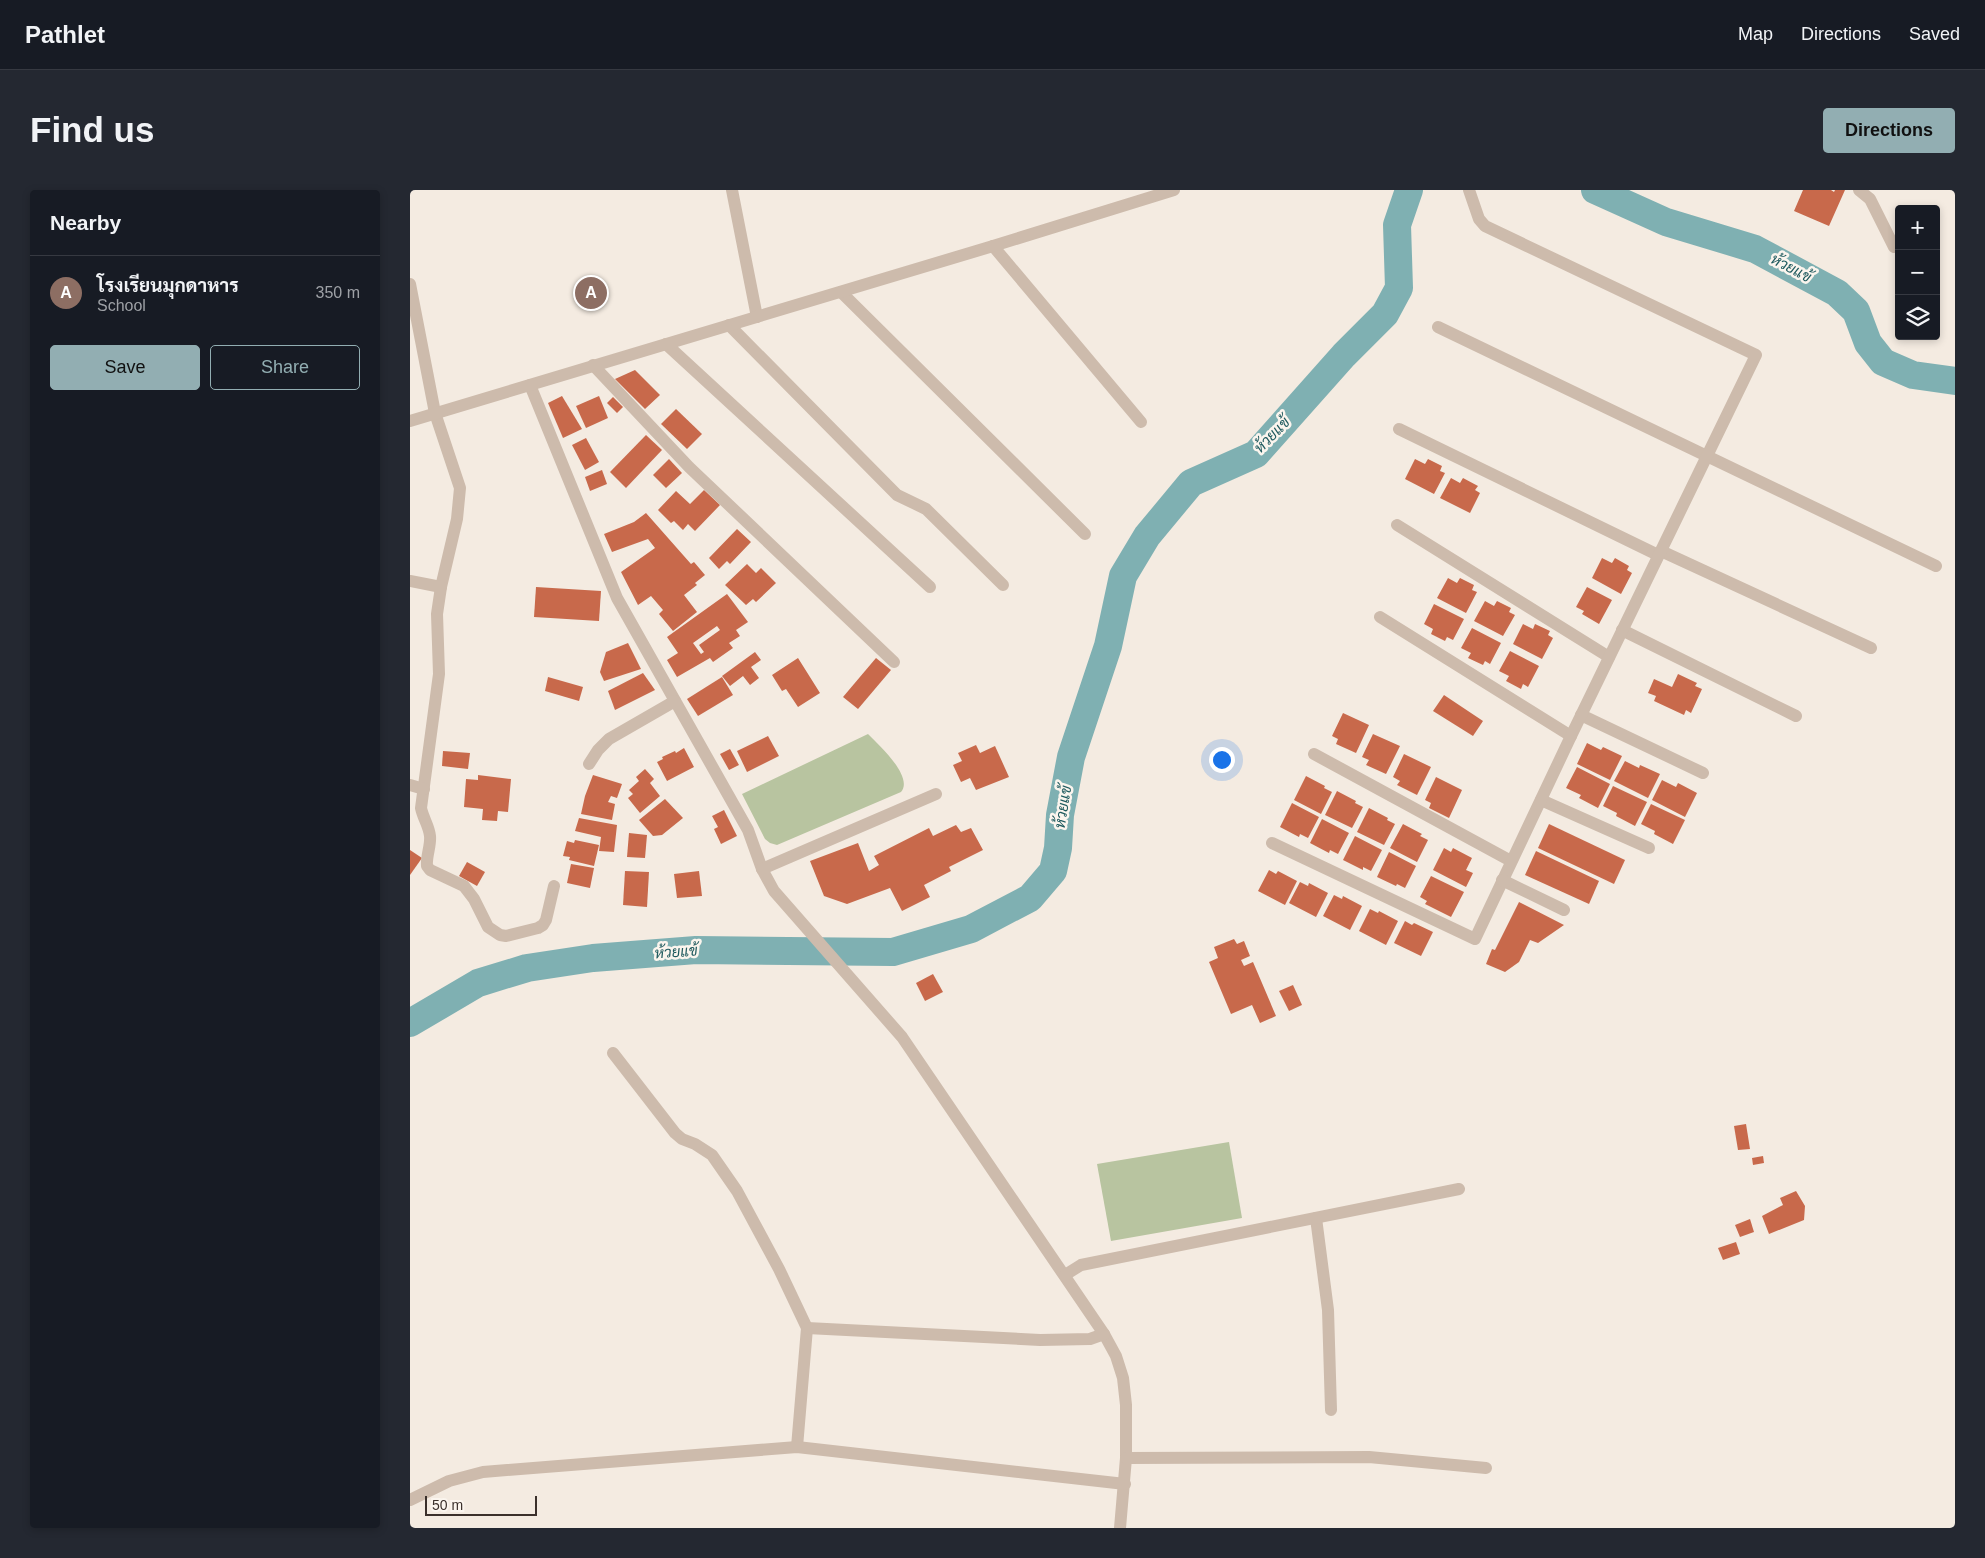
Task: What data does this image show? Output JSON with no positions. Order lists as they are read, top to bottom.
{
  "water": ["ห้วยแข้"],
  "scale_bar": "50 m",
  "page": {
    "header": "Pathlet",
    "nav": ["Map", "Directions", "Saved"],
    "buttons": [
      "Directions",
      ["Save", "Share"]
    ],
    "title": "Find us",
    "heading": "Nearby",
    "map_buttons": ["+", "−"],
    "list": [
      {
        "mark": "A",
        "name": "โรงเรียนมุกดาหาร",
        "note": "School",
        "value": "350 m"
      }
    ],
    "pins": "A",
    "scale": "50 m"
  }
}
